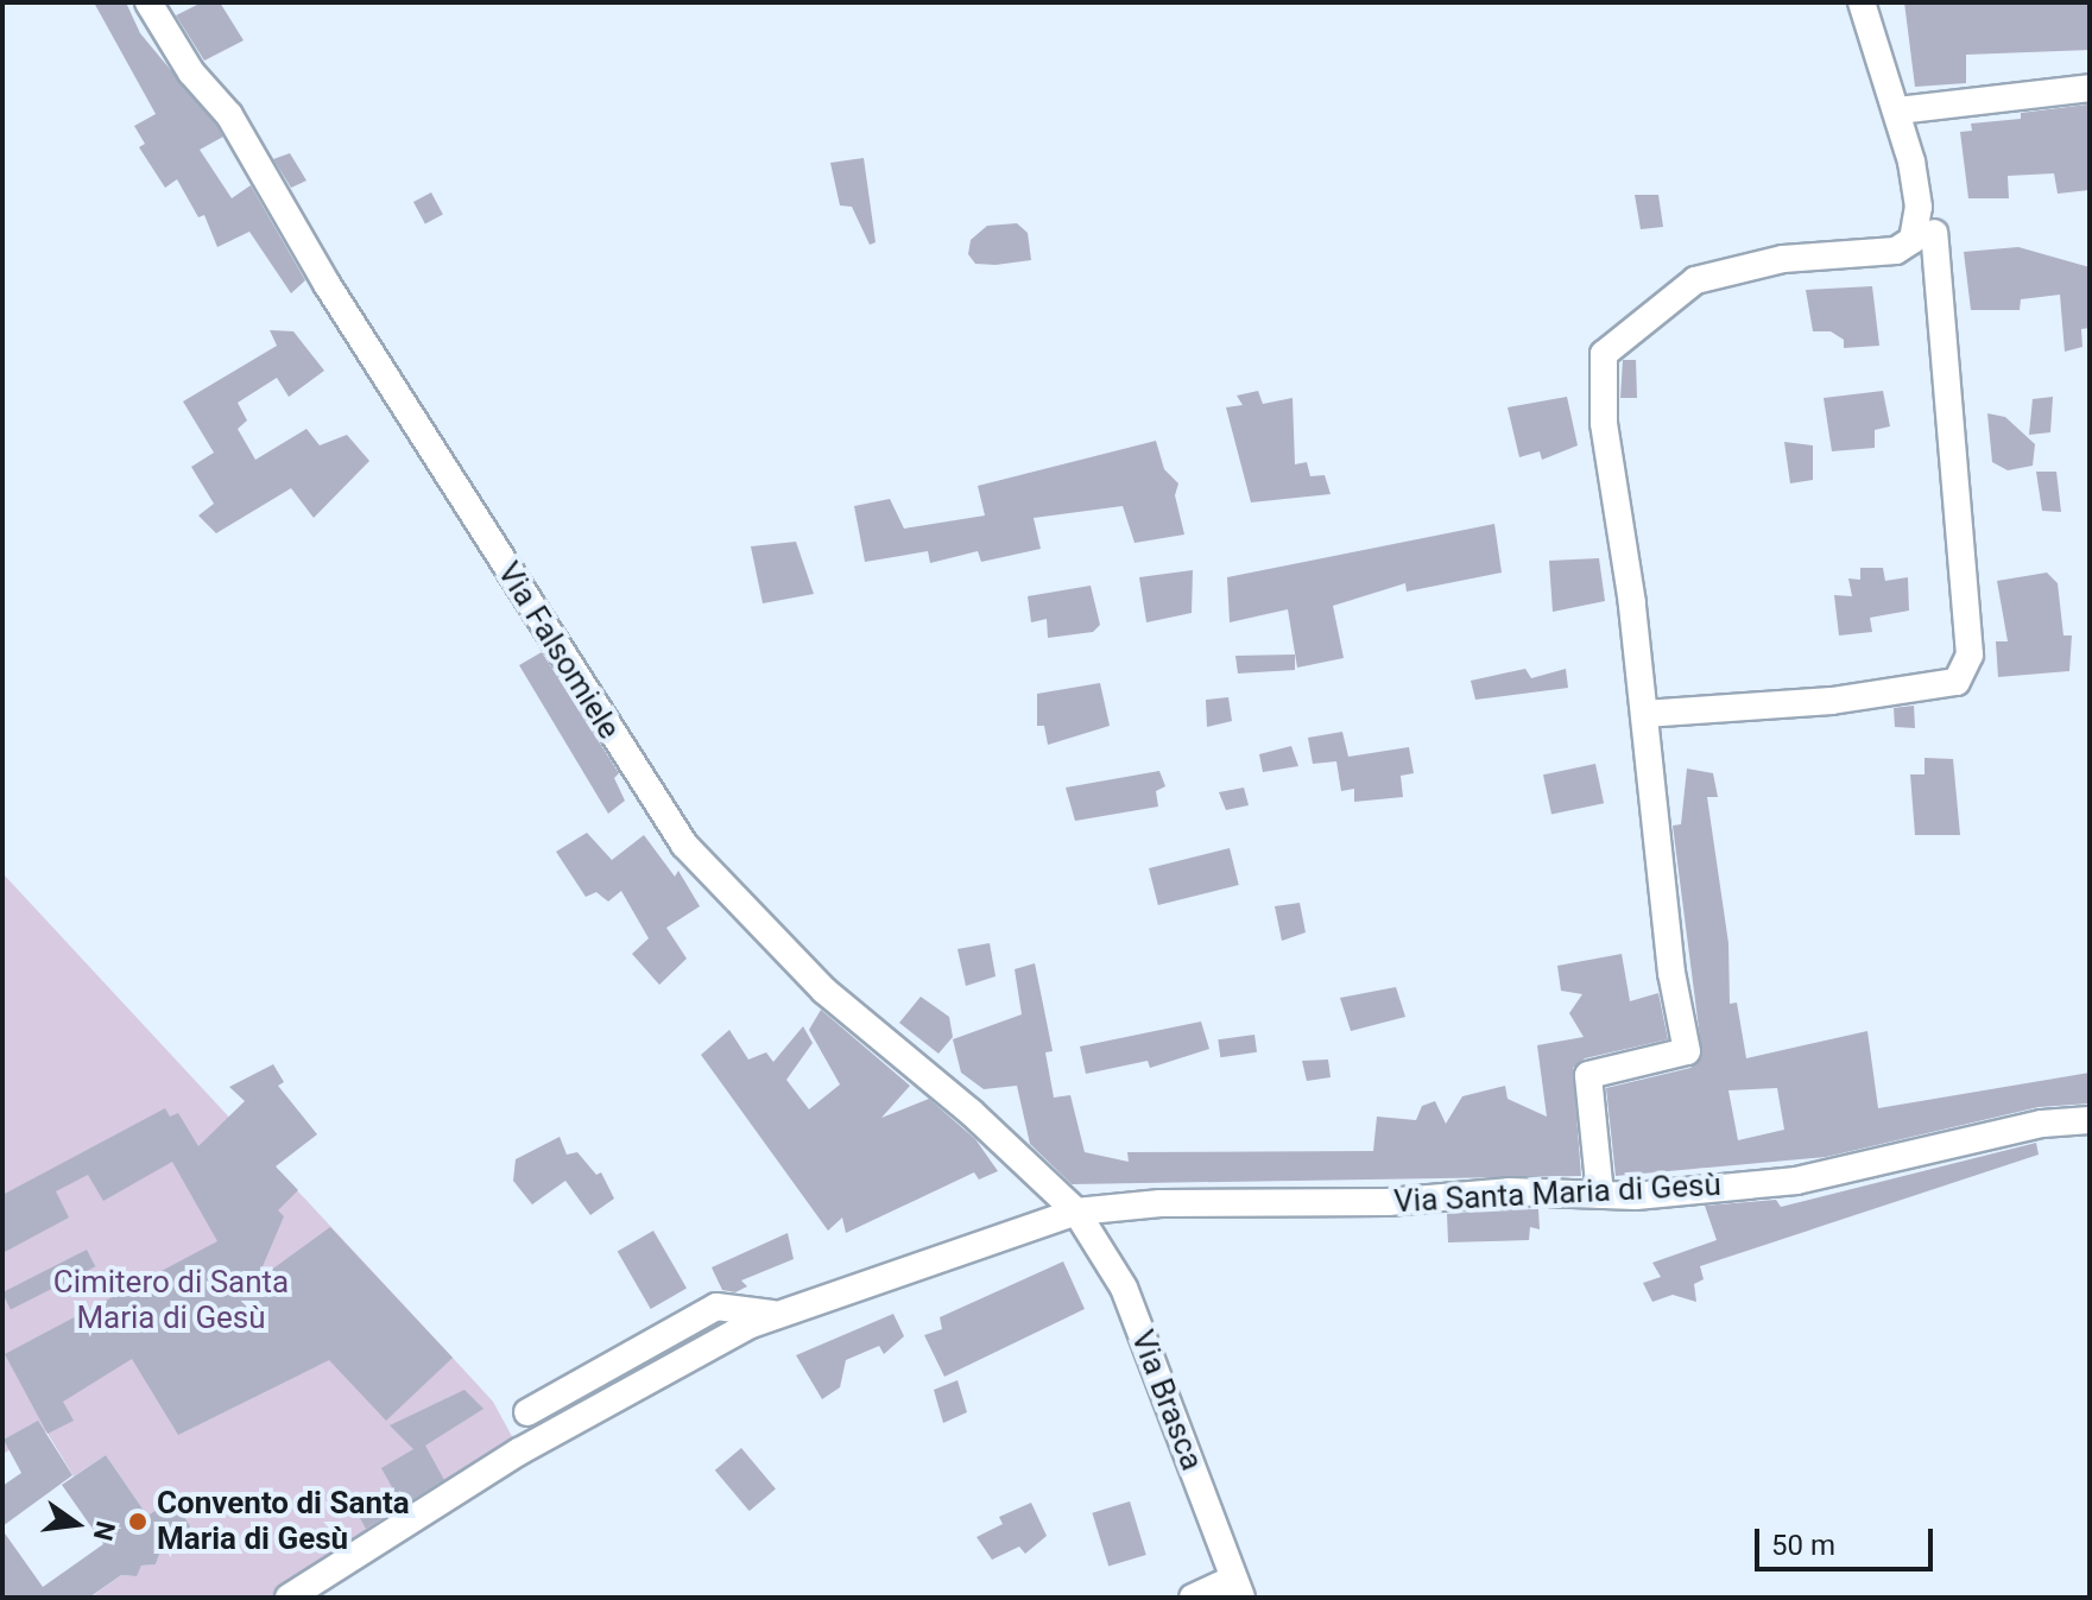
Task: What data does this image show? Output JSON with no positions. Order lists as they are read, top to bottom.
{
  "streets": {
    "street": ["Via Falsomiele", "Via Santa Maria di Gesù", "Via Brasca"]
  },
  "crossings": [
    ["Via Falsomiele", "Via Santa Maria di Gesù"],
    ["Via Falsomiele", "Via Brasca"],
    ["Via Santa Maria di Gesù", "Via Brasca"]
  ],
  "parks": ["Cimitero di Santa Maria di Gesù"],
  "places": ["Convento di Santa Maria di Gesù"],
  "scale_bar": "50 m",
  "north": "right"
}
